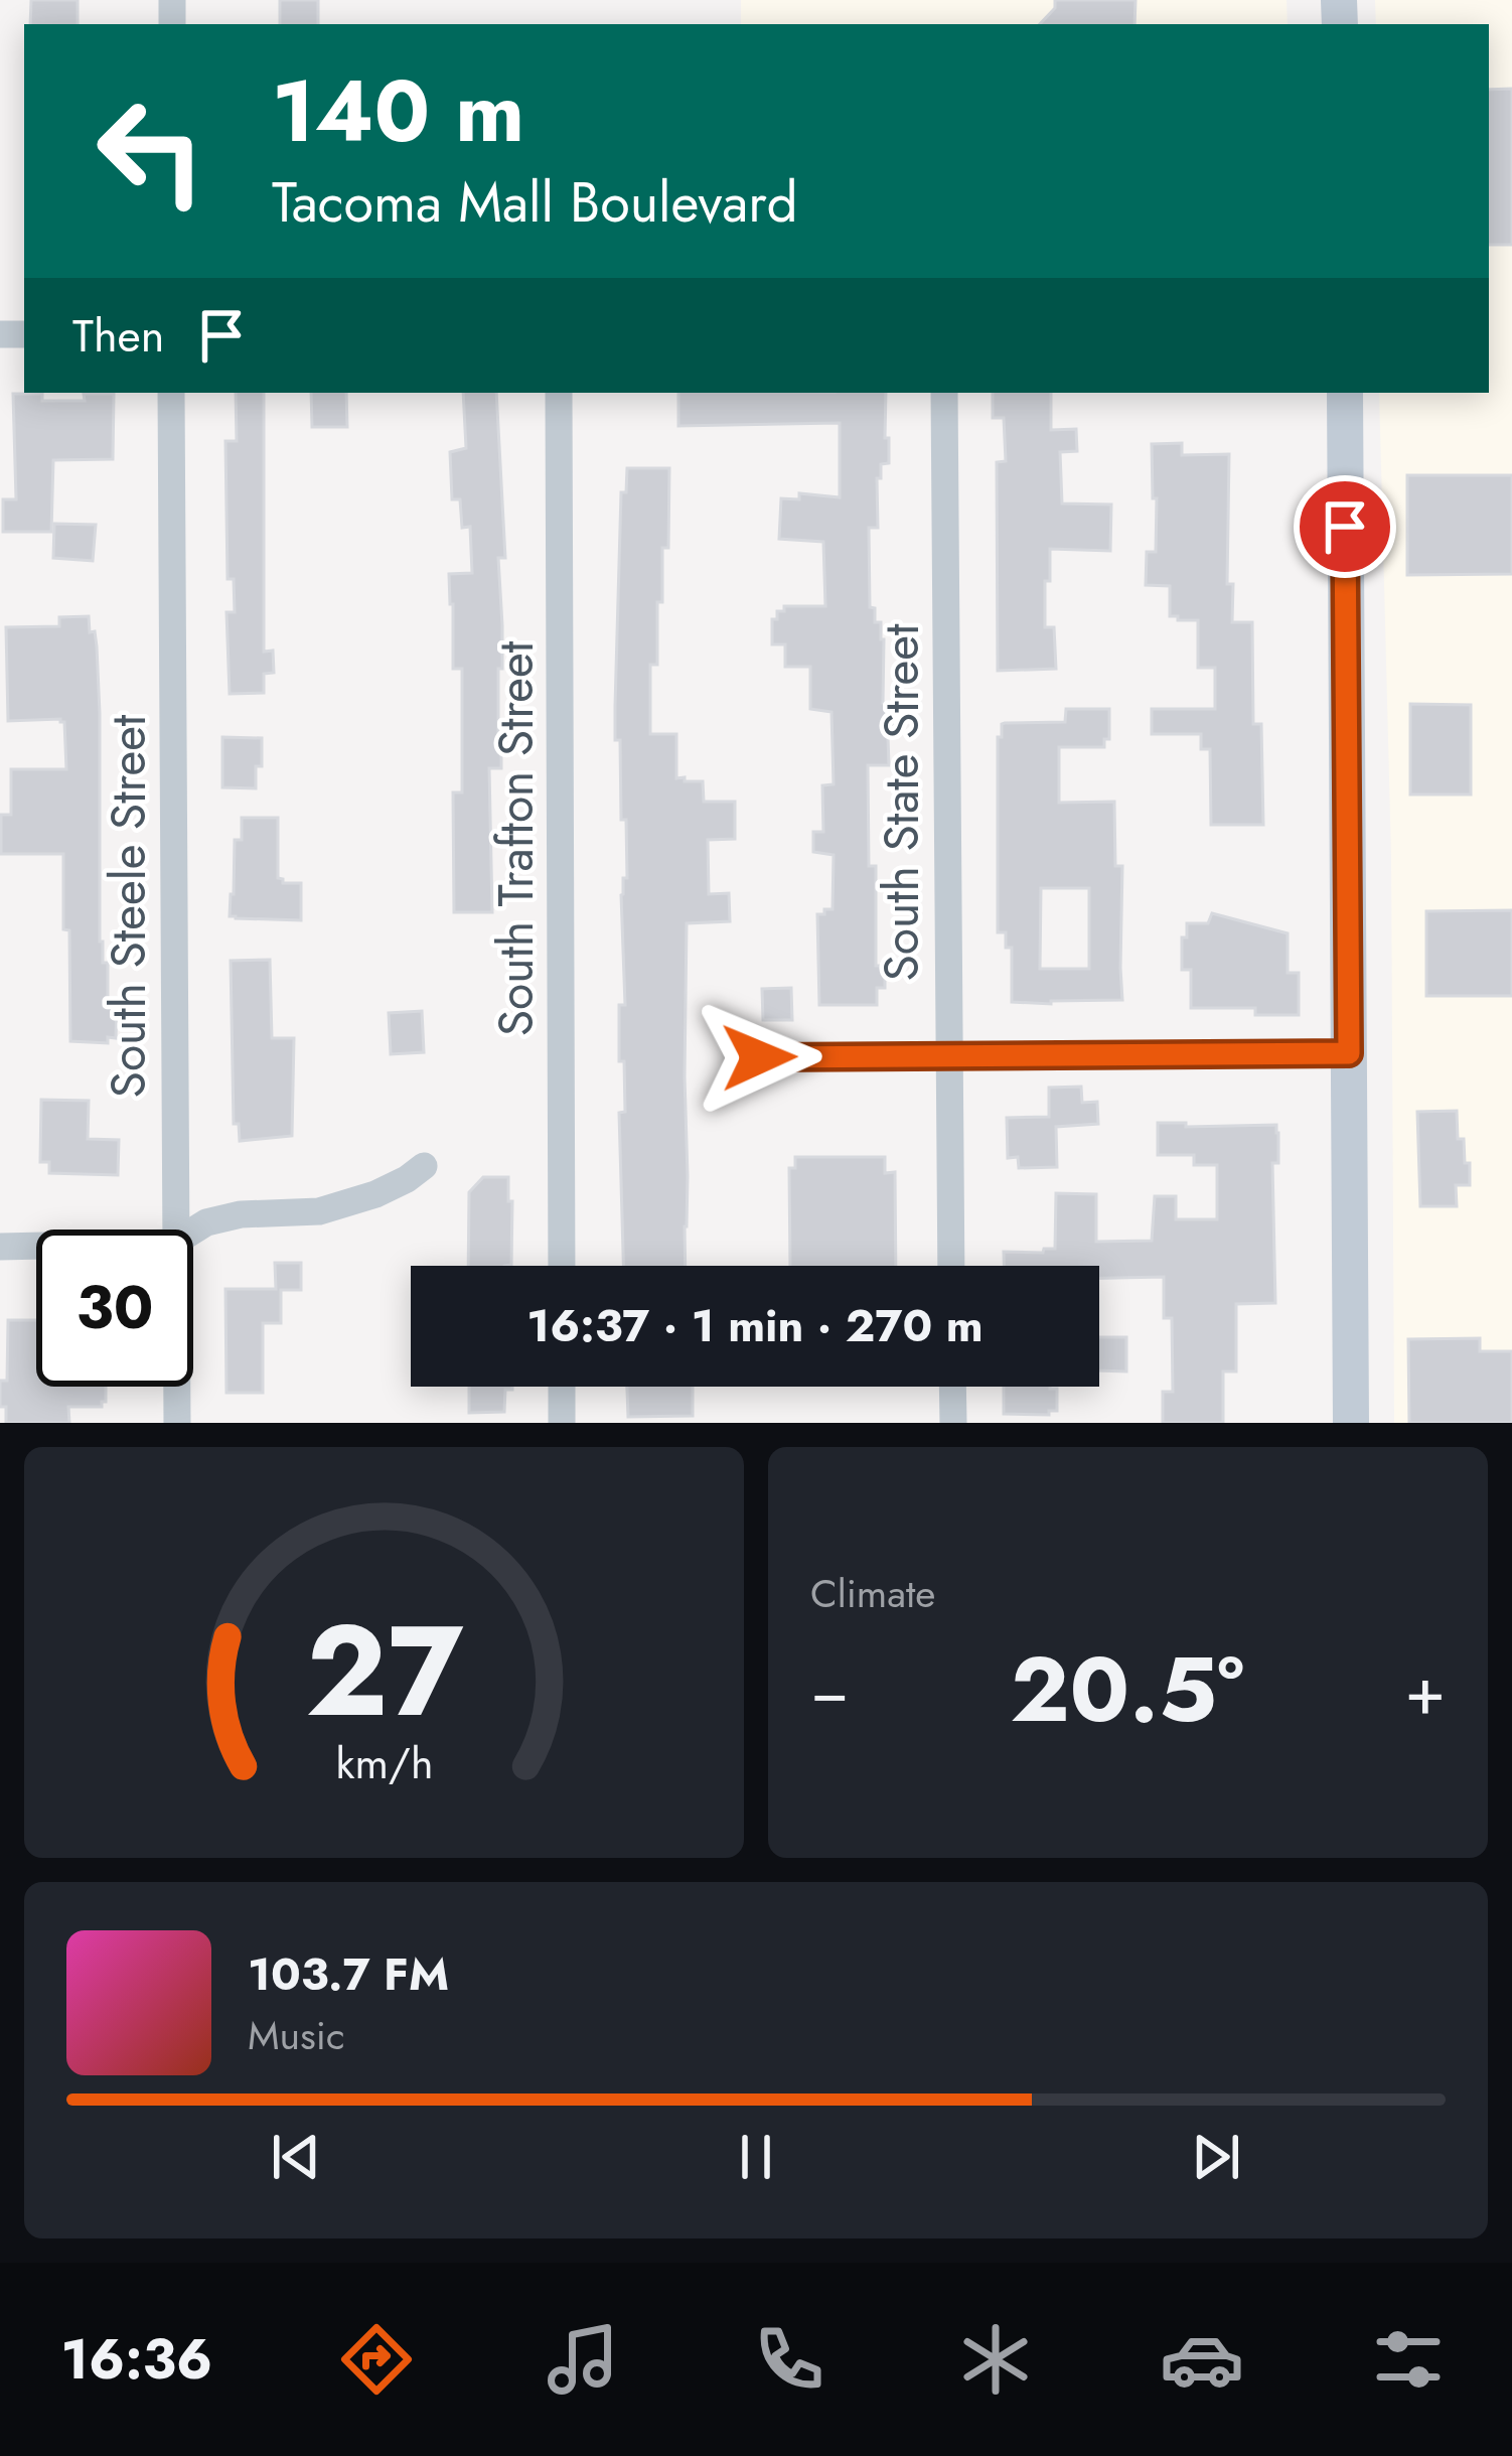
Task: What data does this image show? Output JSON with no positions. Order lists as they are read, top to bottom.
{
  "streets": {
    "street": ["South State Street", "South Trafton Street", "South Steele Street"]
  },
  "page": {
    "turn": ["140 m", "Tacoma Mall Boulevard"],
    "then": "Then",
    "limit": "30",
    "trip": "16:37 · 1 min · 270 m",
    "tile": "Climate",
    "heat": ["−", "20.5°", "+"],
    "song": ["103.7 FM", "Music"],
    "tabs": "16:36",
    "gauge": ["27", "km/h"]
  }
}
